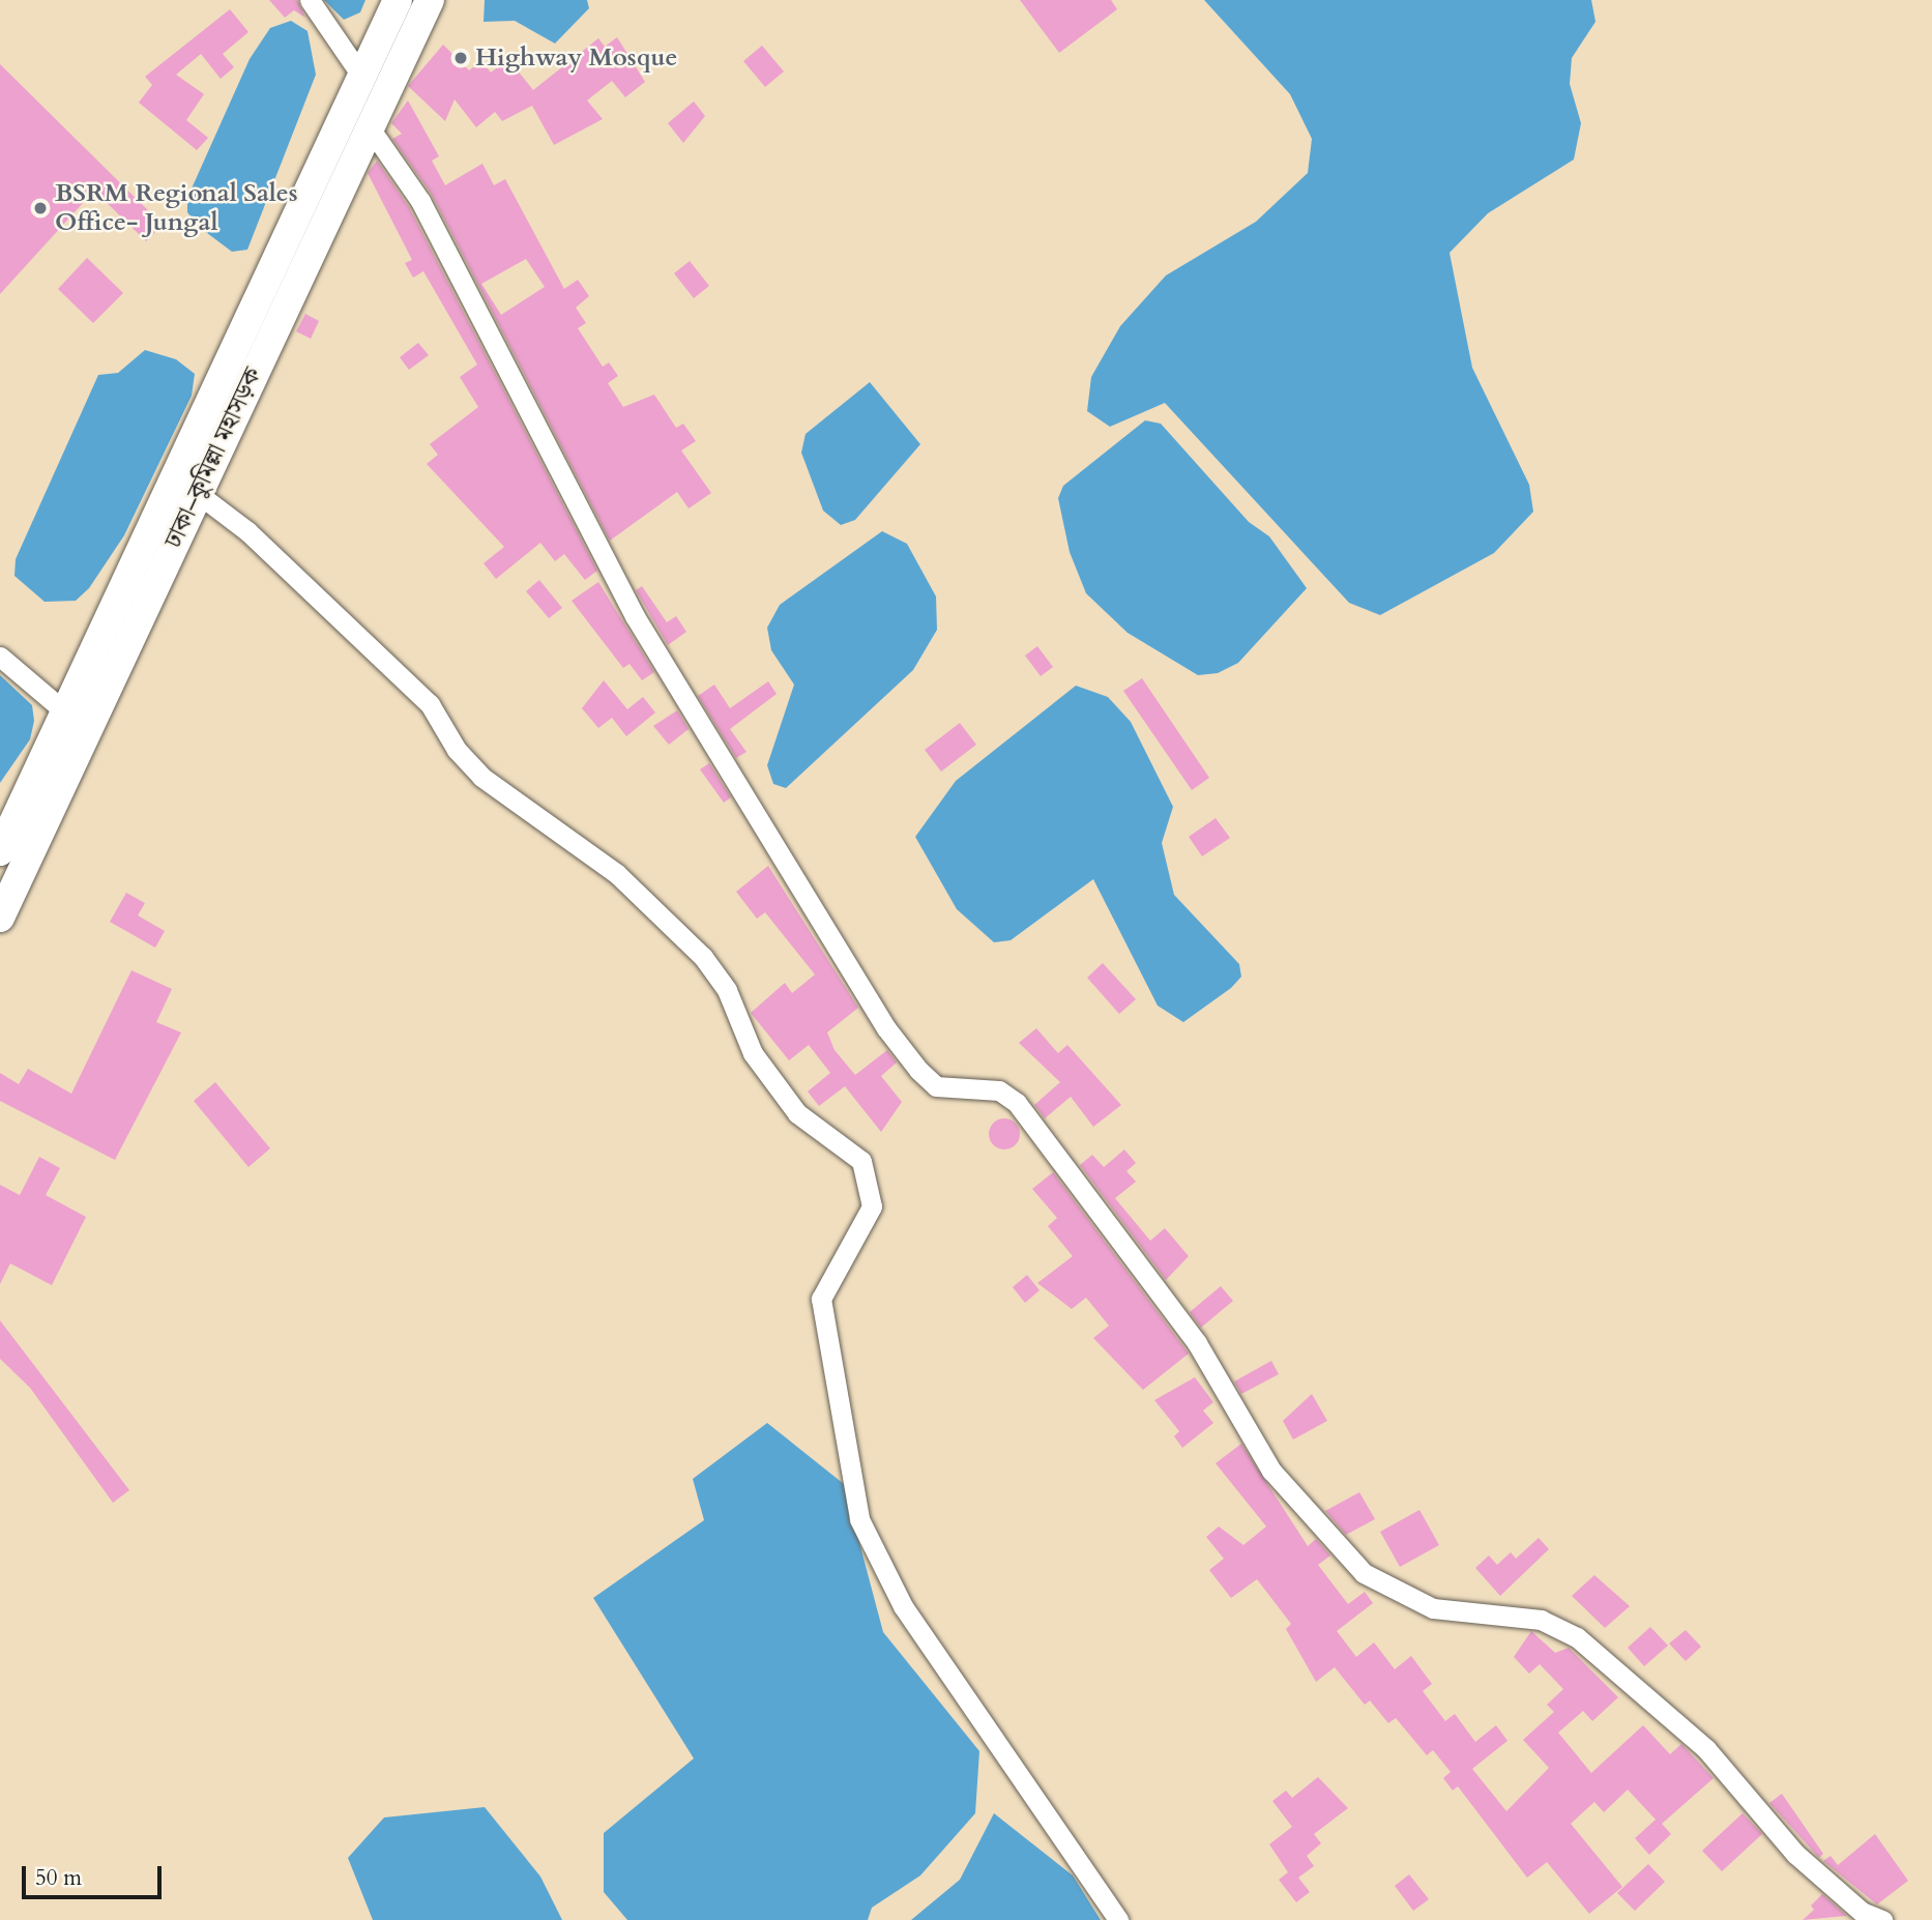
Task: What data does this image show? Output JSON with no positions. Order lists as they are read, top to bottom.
{
  "streets": {
    "highway": ["ঢাকা–কুমিল্লা মহাসড়ক"]
  },
  "places": ["Highway Mosque", "BSRM Regional Sales Office- Jungal"],
  "scale_bar": "50 m"
}
